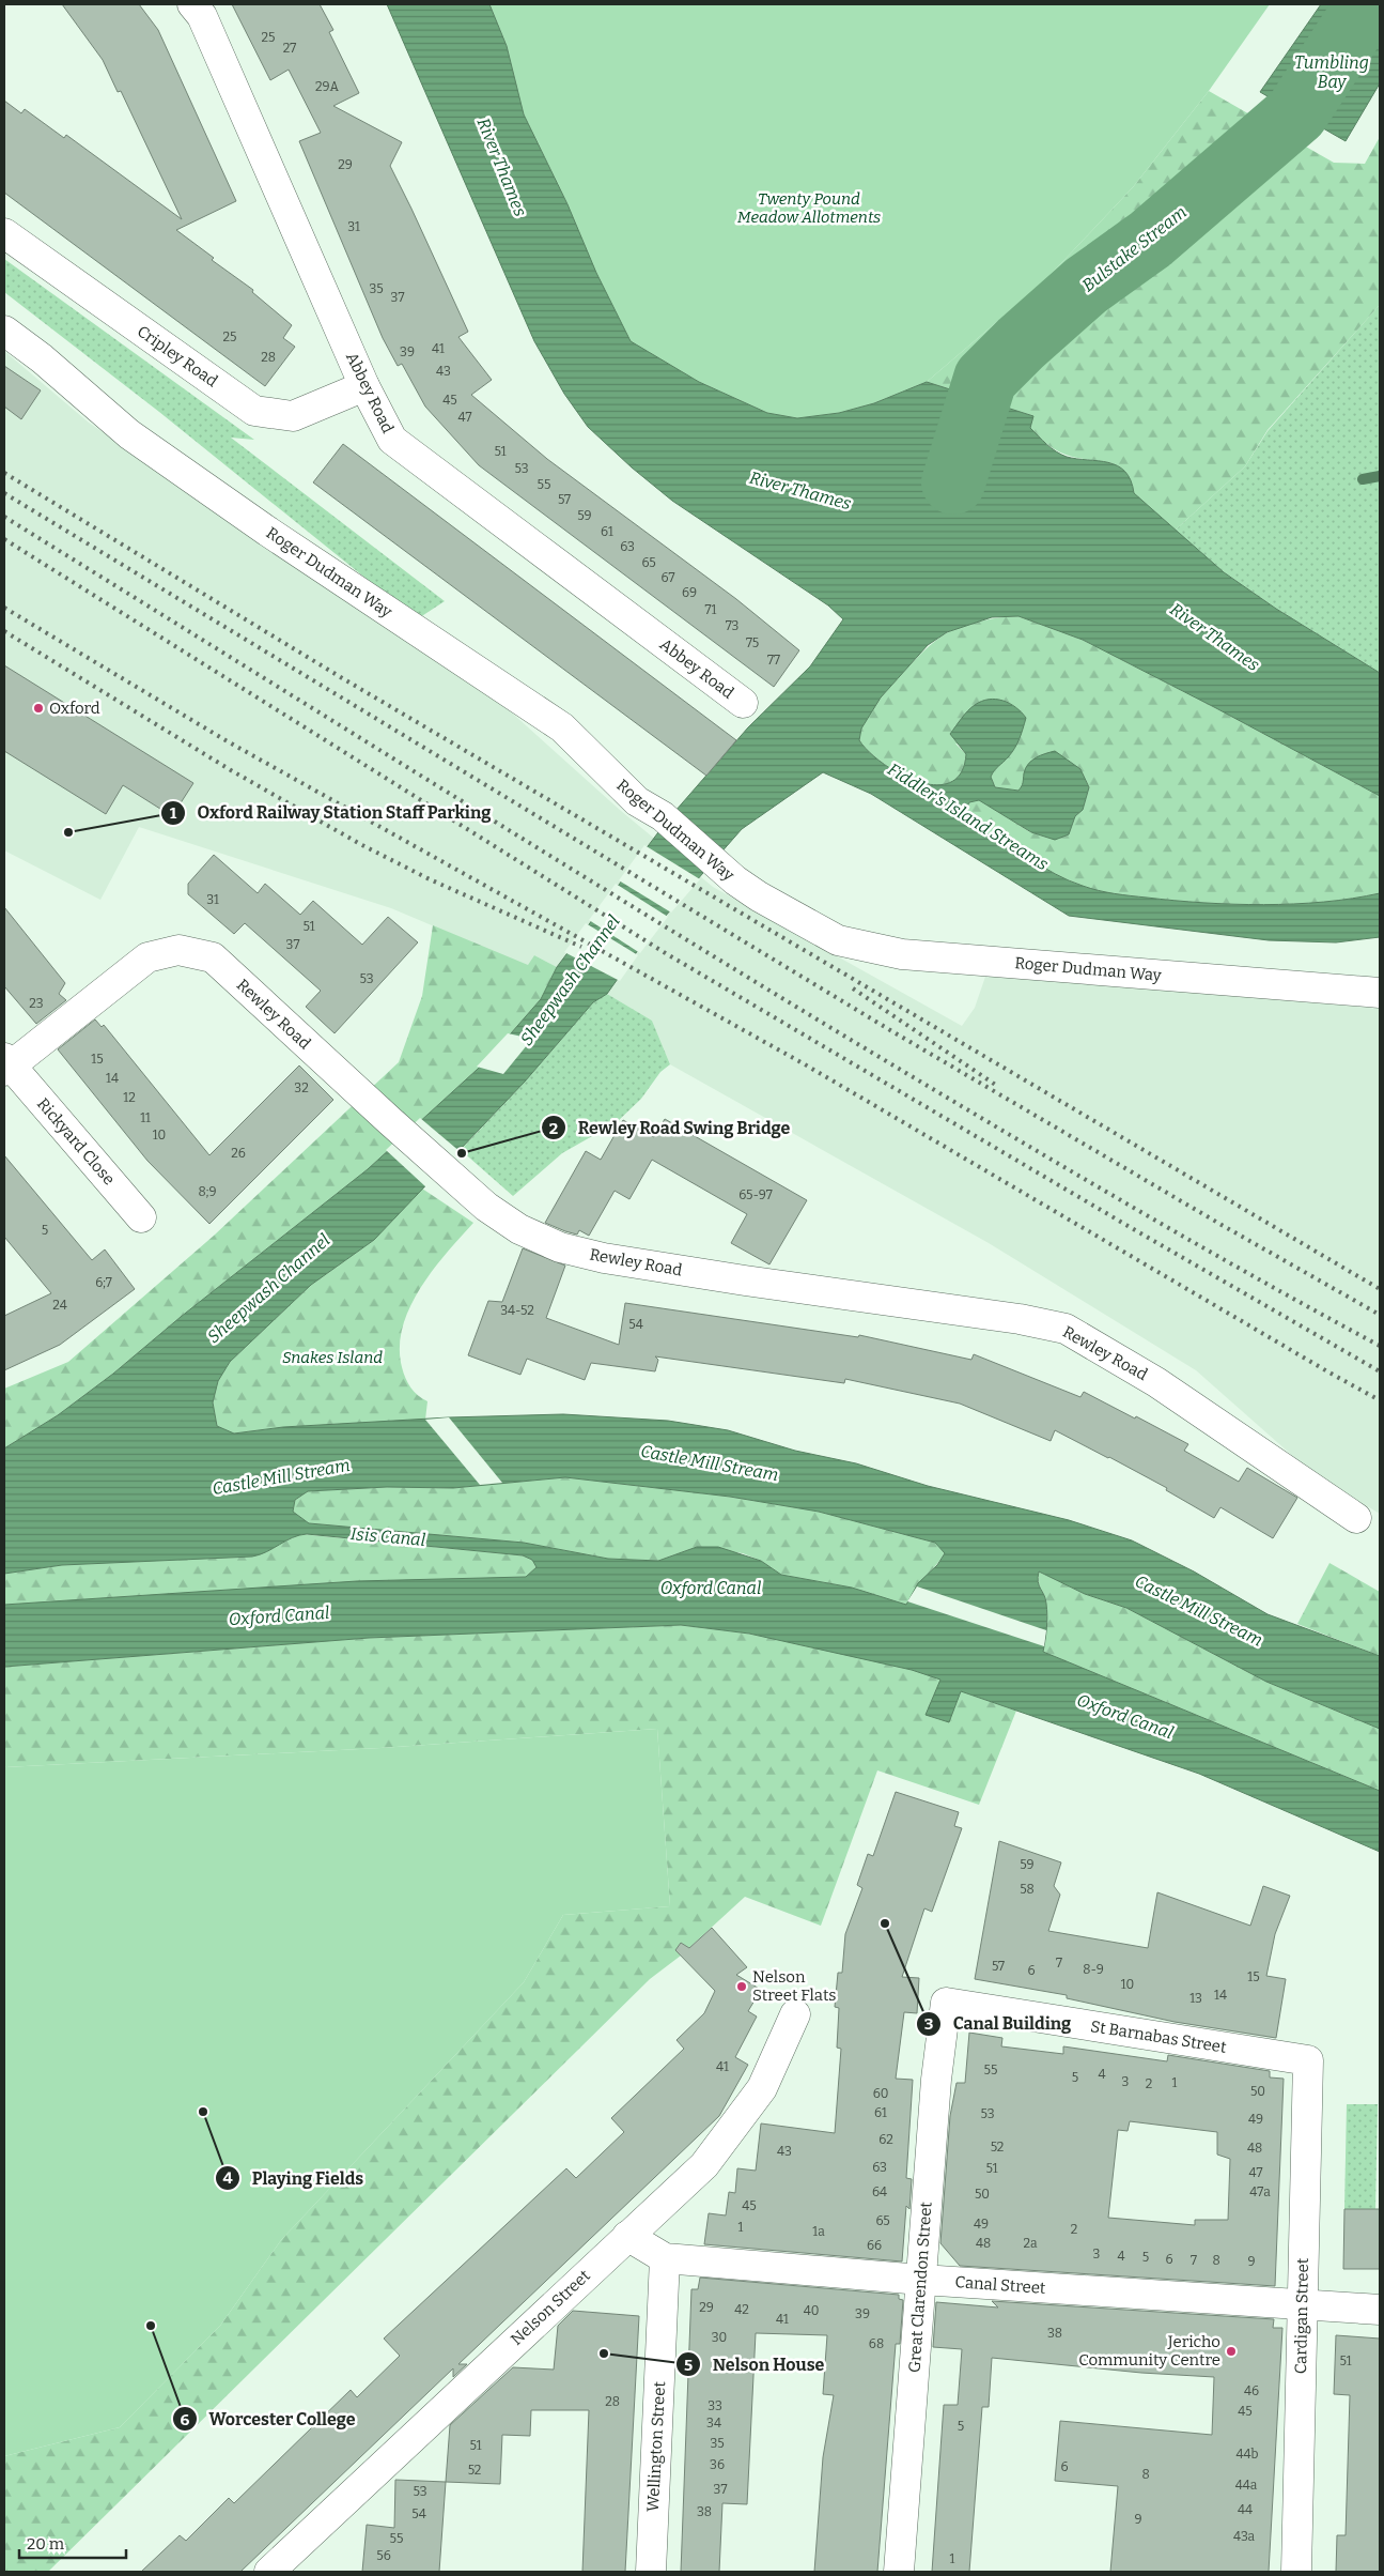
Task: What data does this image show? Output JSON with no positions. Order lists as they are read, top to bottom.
{
  "streets": {
    "street": [
      "Cripley Road",
      "Abbey Road",
      "Roger Dudman Way",
      "Rewley Road",
      "Rickyard Close",
      "St Barnabas Street",
      "Canal Street",
      "Great Clarendon Street",
      "Nelson Street",
      "Cardigan Street",
      "Wellington Street"
    ]
  },
  "crossings": [
    ["Cripley Road", "Abbey Road"],
    ["Rewley Road", "Rickyard Close"],
    ["St Barnabas Street", "Great Clarendon Street"],
    ["St Barnabas Street", "Cardigan Street"],
    ["Canal Street", "Great Clarendon Street"],
    ["Canal Street", "Nelson Street"],
    ["Canal Street", "Cardigan Street"],
    ["Canal Street", "Wellington Street"]
  ],
  "water": [
    "Tumbling Bay",
    "River Thames",
    "Bulstake Stream",
    "Fiddler's Island Streams",
    "Sheepwash Channel",
    "Castle Mill Stream",
    "Isis Canal",
    "Oxford Canal"
  ],
  "parks": ["Twenty Pound Meadow Allotments", "Snakes Island"],
  "places": [
    "Oxford",
    "Oxford Railway Station Staff Parking",
    "Rewley Road Swing Bridge",
    "Canal Building",
    "Nelson Street Flats",
    "Playing Fields",
    "Worcester College",
    "Jericho Community Centre",
    "Nelson House"
  ],
  "house_numbers": [
    "25",
    "27",
    "29A",
    "29",
    "31",
    "35",
    "37",
    "25",
    "41",
    "39",
    "28",
    "43",
    "45",
    "47",
    "51",
    "53",
    "55",
    "57",
    "59",
    "61",
    "63",
    "65",
    "67",
    "69",
    "71",
    "73",
    "75",
    "77",
    "31",
    "51",
    "37",
    "53",
    "23",
    "15",
    "14",
    "32",
    "12",
    "11",
    "10",
    "26",
    "8;9",
    "65-97",
    "5",
    "6;7",
    "24",
    "34-52",
    "54",
    "59",
    "58",
    "7",
    "57",
    "8-9",
    "6",
    "15",
    "10",
    "14",
    "13",
    "41",
    "55",
    "4",
    "5",
    "3",
    "1",
    "2",
    "50",
    "60",
    "61",
    "53",
    "49",
    "62",
    "52",
    "48",
    "43",
    "63",
    "51",
    "47",
    "64",
    "47a",
    "50",
    "45",
    "65",
    "49",
    "1",
    "2",
    "1a",
    "48",
    "2a",
    "66",
    "3",
    "4",
    "5",
    "6",
    "7",
    "8",
    "9",
    "29",
    "42",
    "40",
    "39",
    "41",
    "38",
    "30",
    "68",
    "51",
    "46",
    "28",
    "33",
    "45",
    "34",
    "5",
    "35",
    "51",
    "44b",
    "36",
    "6",
    "52",
    "8",
    "44a",
    "37",
    "53",
    "44",
    "38",
    "54",
    "9",
    "43a",
    "55",
    "56",
    "1"
  ],
  "scale_bar": "20 m"
}
